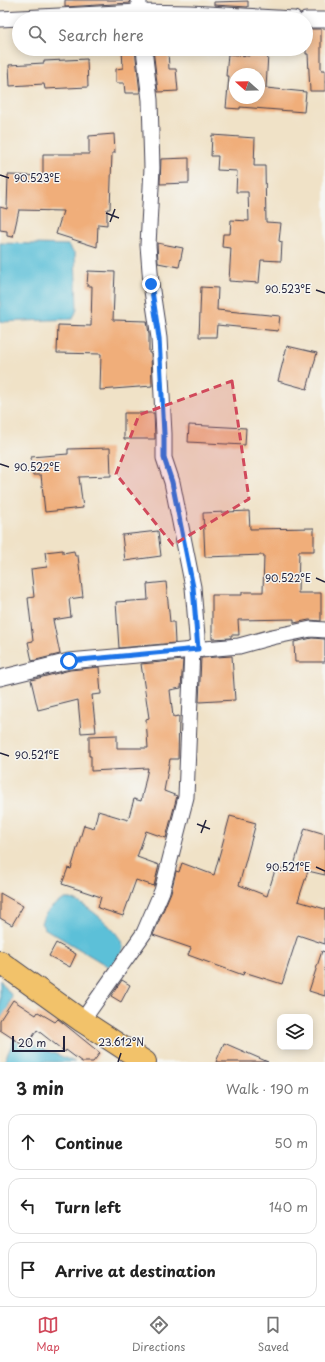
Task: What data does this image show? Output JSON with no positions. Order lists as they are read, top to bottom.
{
  "scale_bar": "20 m",
  "north": "left",
  "page": {
    "search": "Search here",
    "scale": "20 m",
    "heading": ["3 min", "Walk · 190 m"],
    "list": [
      ["Continue", "50 m"],
      ["Turn left", "140 m"],
      "Arrive at destination"
    ],
    "nav": ["Map", "Directions", "Saved"]
  },
  "coordinates": [
    "90.523°E",
    "90.522°E",
    "90.521°E",
    "23.612°N"
  ]
}
